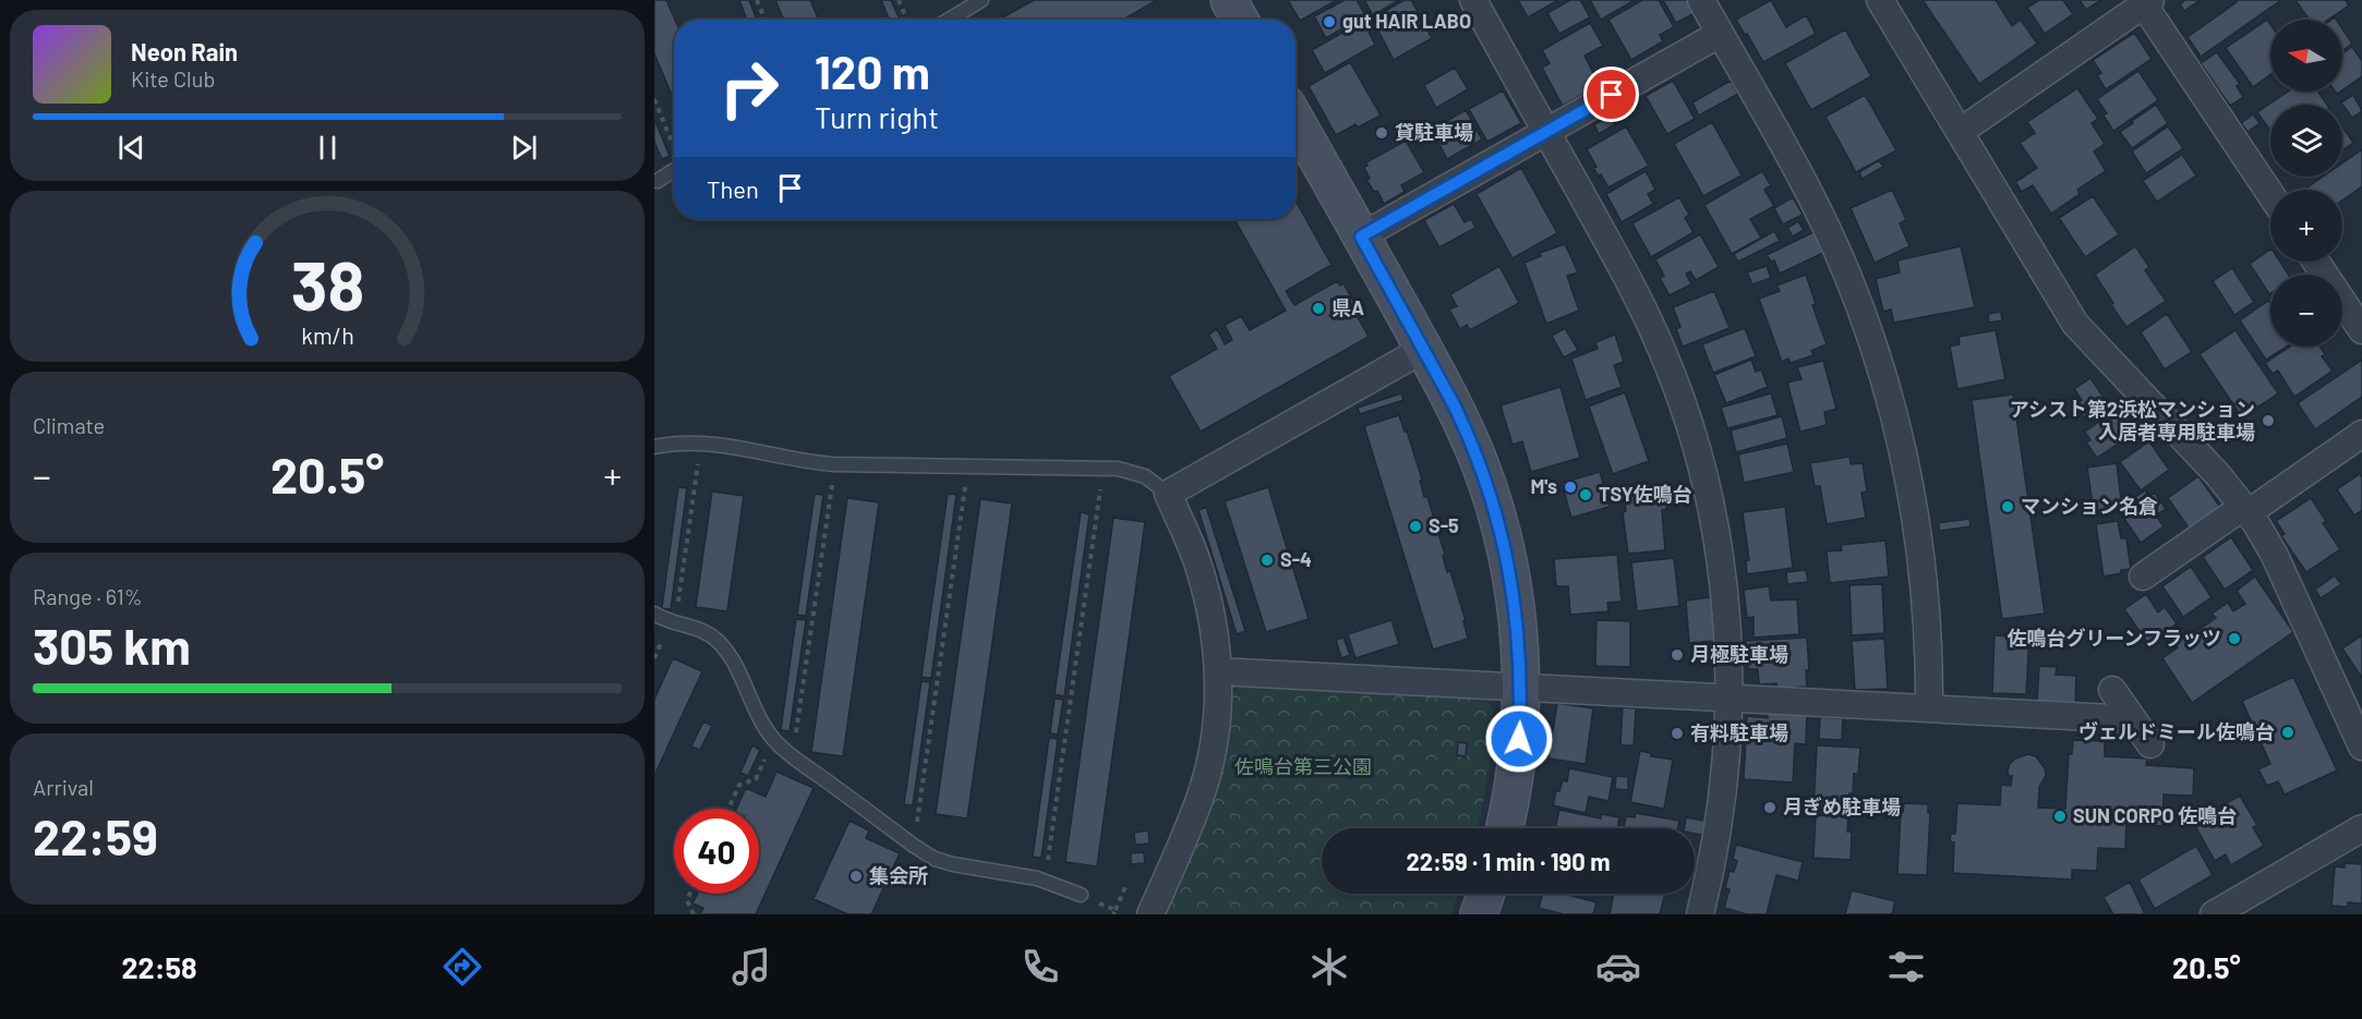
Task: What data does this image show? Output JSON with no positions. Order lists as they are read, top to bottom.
{
  "parks": ["佐鳴台第三公園"],
  "places": [
    "gut HAIR LABO",
    "貸駐車場",
    "県A",
    "アシスト第2浜松マンション 入居者専用駐車場",
    "M's",
    "TSY佐鳴台",
    "マンション名倉",
    "S-5",
    "S-4",
    "佐鳴台グリーンフラッツ",
    "月極駐車場",
    "ヴェルドミール佐鳴台",
    "有料駐車場",
    "月ぎめ駐車場",
    "SUN CORPO 佐鳴台",
    "集会所"
  ],
  "north": "left",
  "page": {
    "map_buttons": ["+", "−"],
    "turn": ["120 m", "Turn right"],
    "song": ["Neon Rain", "Kite Club"],
    "then": "Then",
    "tile": [
      "Climate",
      ["Range · 61%", "305 km"],
      ["Arrival", "22:59"]
    ],
    "heat": ["−", "20.5°", "+"],
    "limit": "40",
    "trip": "22:59 · 1 min · 190 m",
    "tabs": ["22:58", "20.5°"],
    "gauge": ["38", "km/h"]
  }
}
